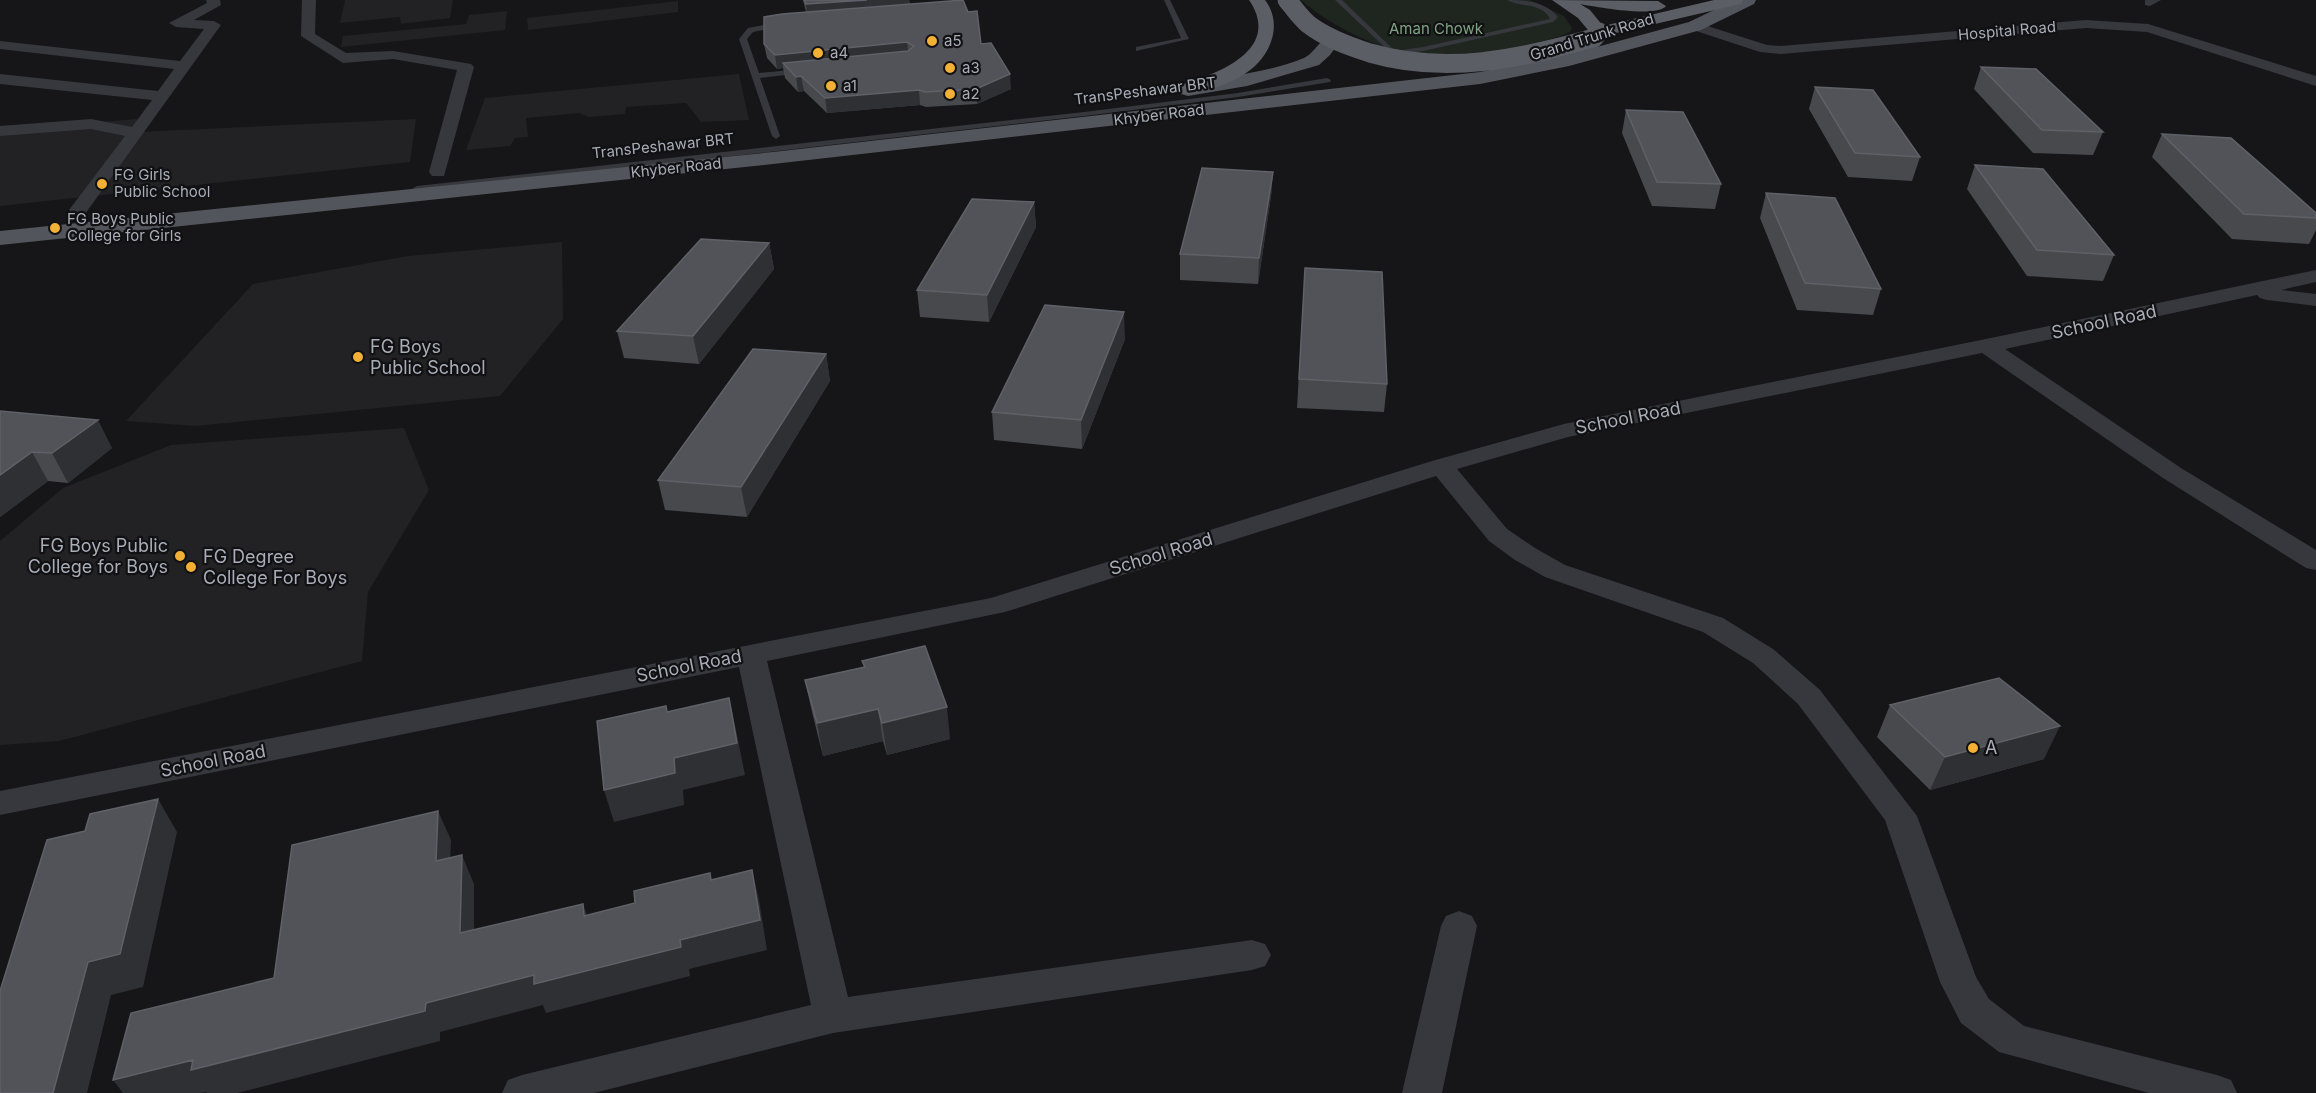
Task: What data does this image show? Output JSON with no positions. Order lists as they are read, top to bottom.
{
  "streets": {
    "highway": ["Grand Trunk Road"],
    "main road": ["Khyber Road"],
    "street": ["Hospital Road", "School Road"],
    "lane": ["TransPeshawar BRT"]
  },
  "crossings": [
    ["TransPeshawar BRT", "Khyber Road"]
  ],
  "parks": ["Aman Chowk"],
  "places": [
    "a5",
    "a4",
    "a3",
    "a1",
    "a2",
    "FG Girls Public School",
    "FG Boys Public College for Girls",
    "FG Boys Public School",
    "FG Boys Public College for Boys",
    "FG Degree College For Boys",
    "A"
  ]
}
